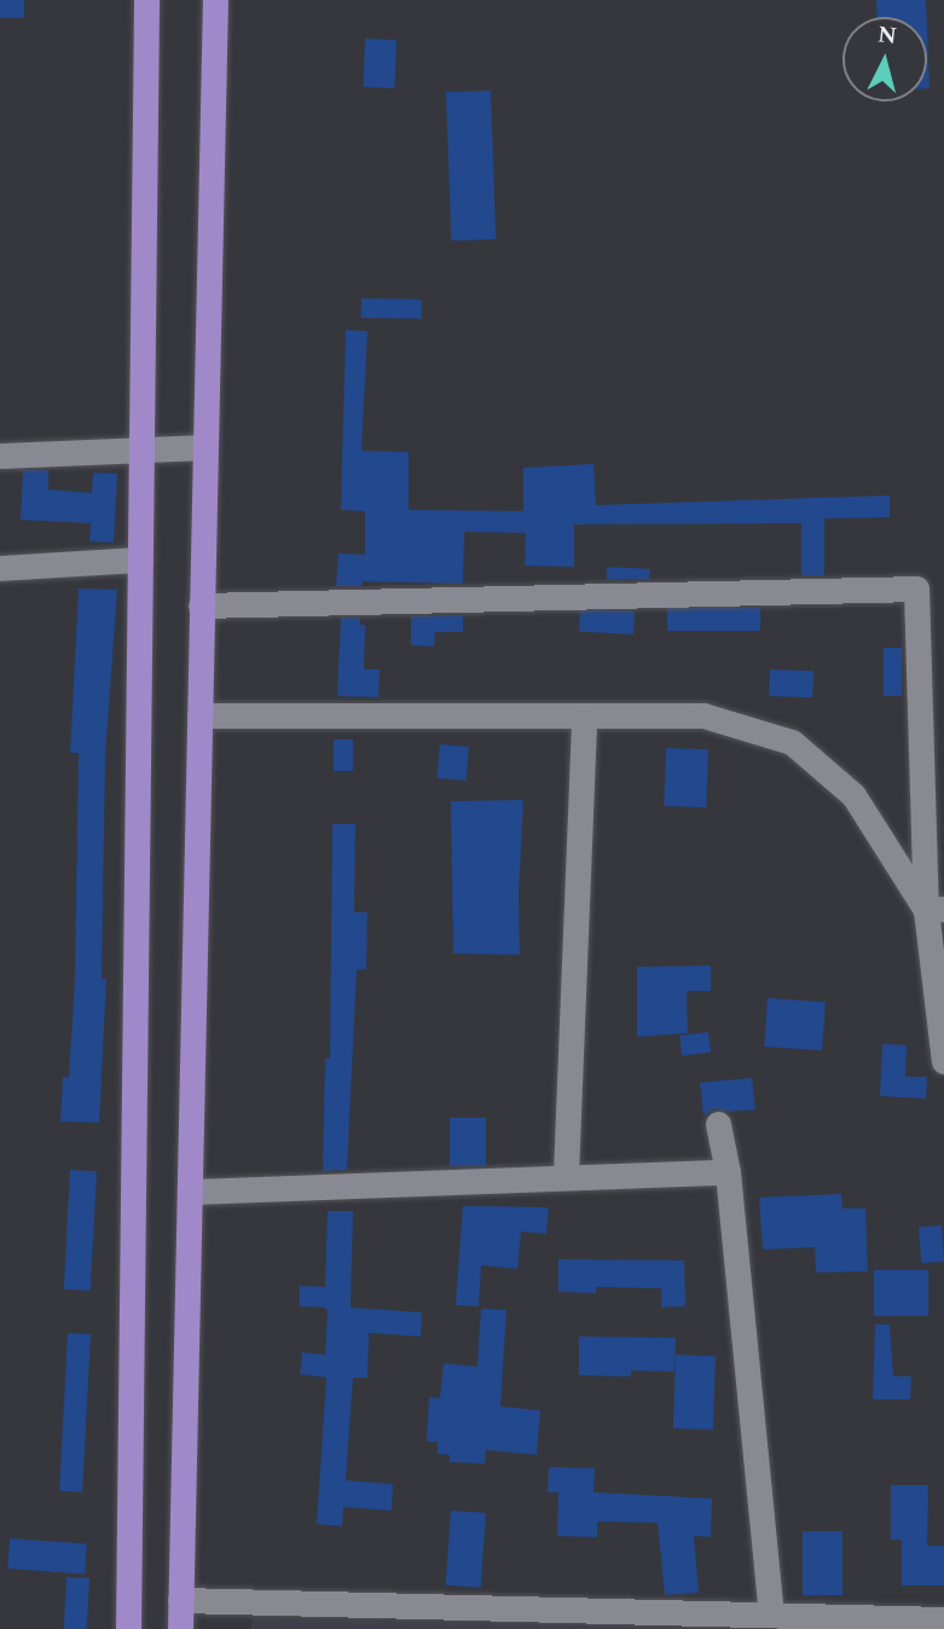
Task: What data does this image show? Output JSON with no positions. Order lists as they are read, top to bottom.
{
  "north": "top"
}
